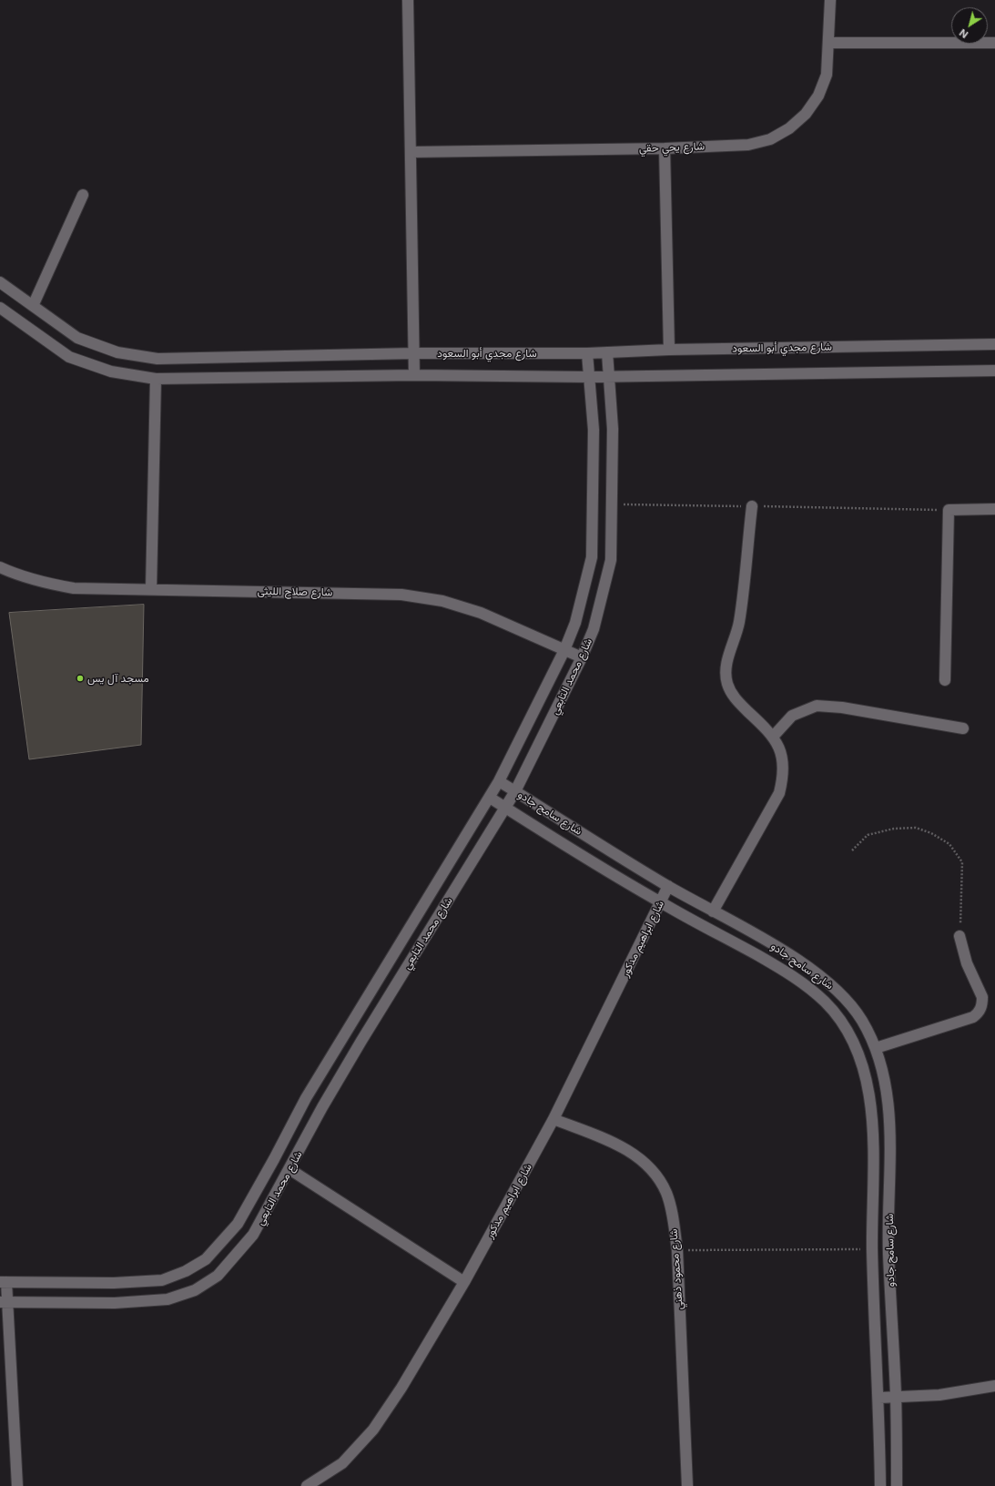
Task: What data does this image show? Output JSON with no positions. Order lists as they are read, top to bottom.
{
  "streets": {
    "street": [
      "شارع يحي حقي",
      "شارع مجدي أبو السعود",
      "شارع صلاح الليثى",
      "شارع محمد التابعي",
      "شارع سامح جادو",
      "شارع ابراهيم مدكور",
      "شارع محمود ذهني"
    ]
  },
  "crossings": [
    ["شارع مجدي أبو السعود", "شارع محمد التابعي"],
    ["شارع صلاح الليثى", "شارع محمد التابعي"],
    ["شارع محمد التابعي", "شارع سامح جادو"],
    ["شارع سامح جادو", "شارع ابراهيم مدكور"],
    ["شارع ابراهيم مدكور", "شارع محمود ذهني"]
  ],
  "places": ["مسجد آل يس"],
  "north": "bottom left"
}
